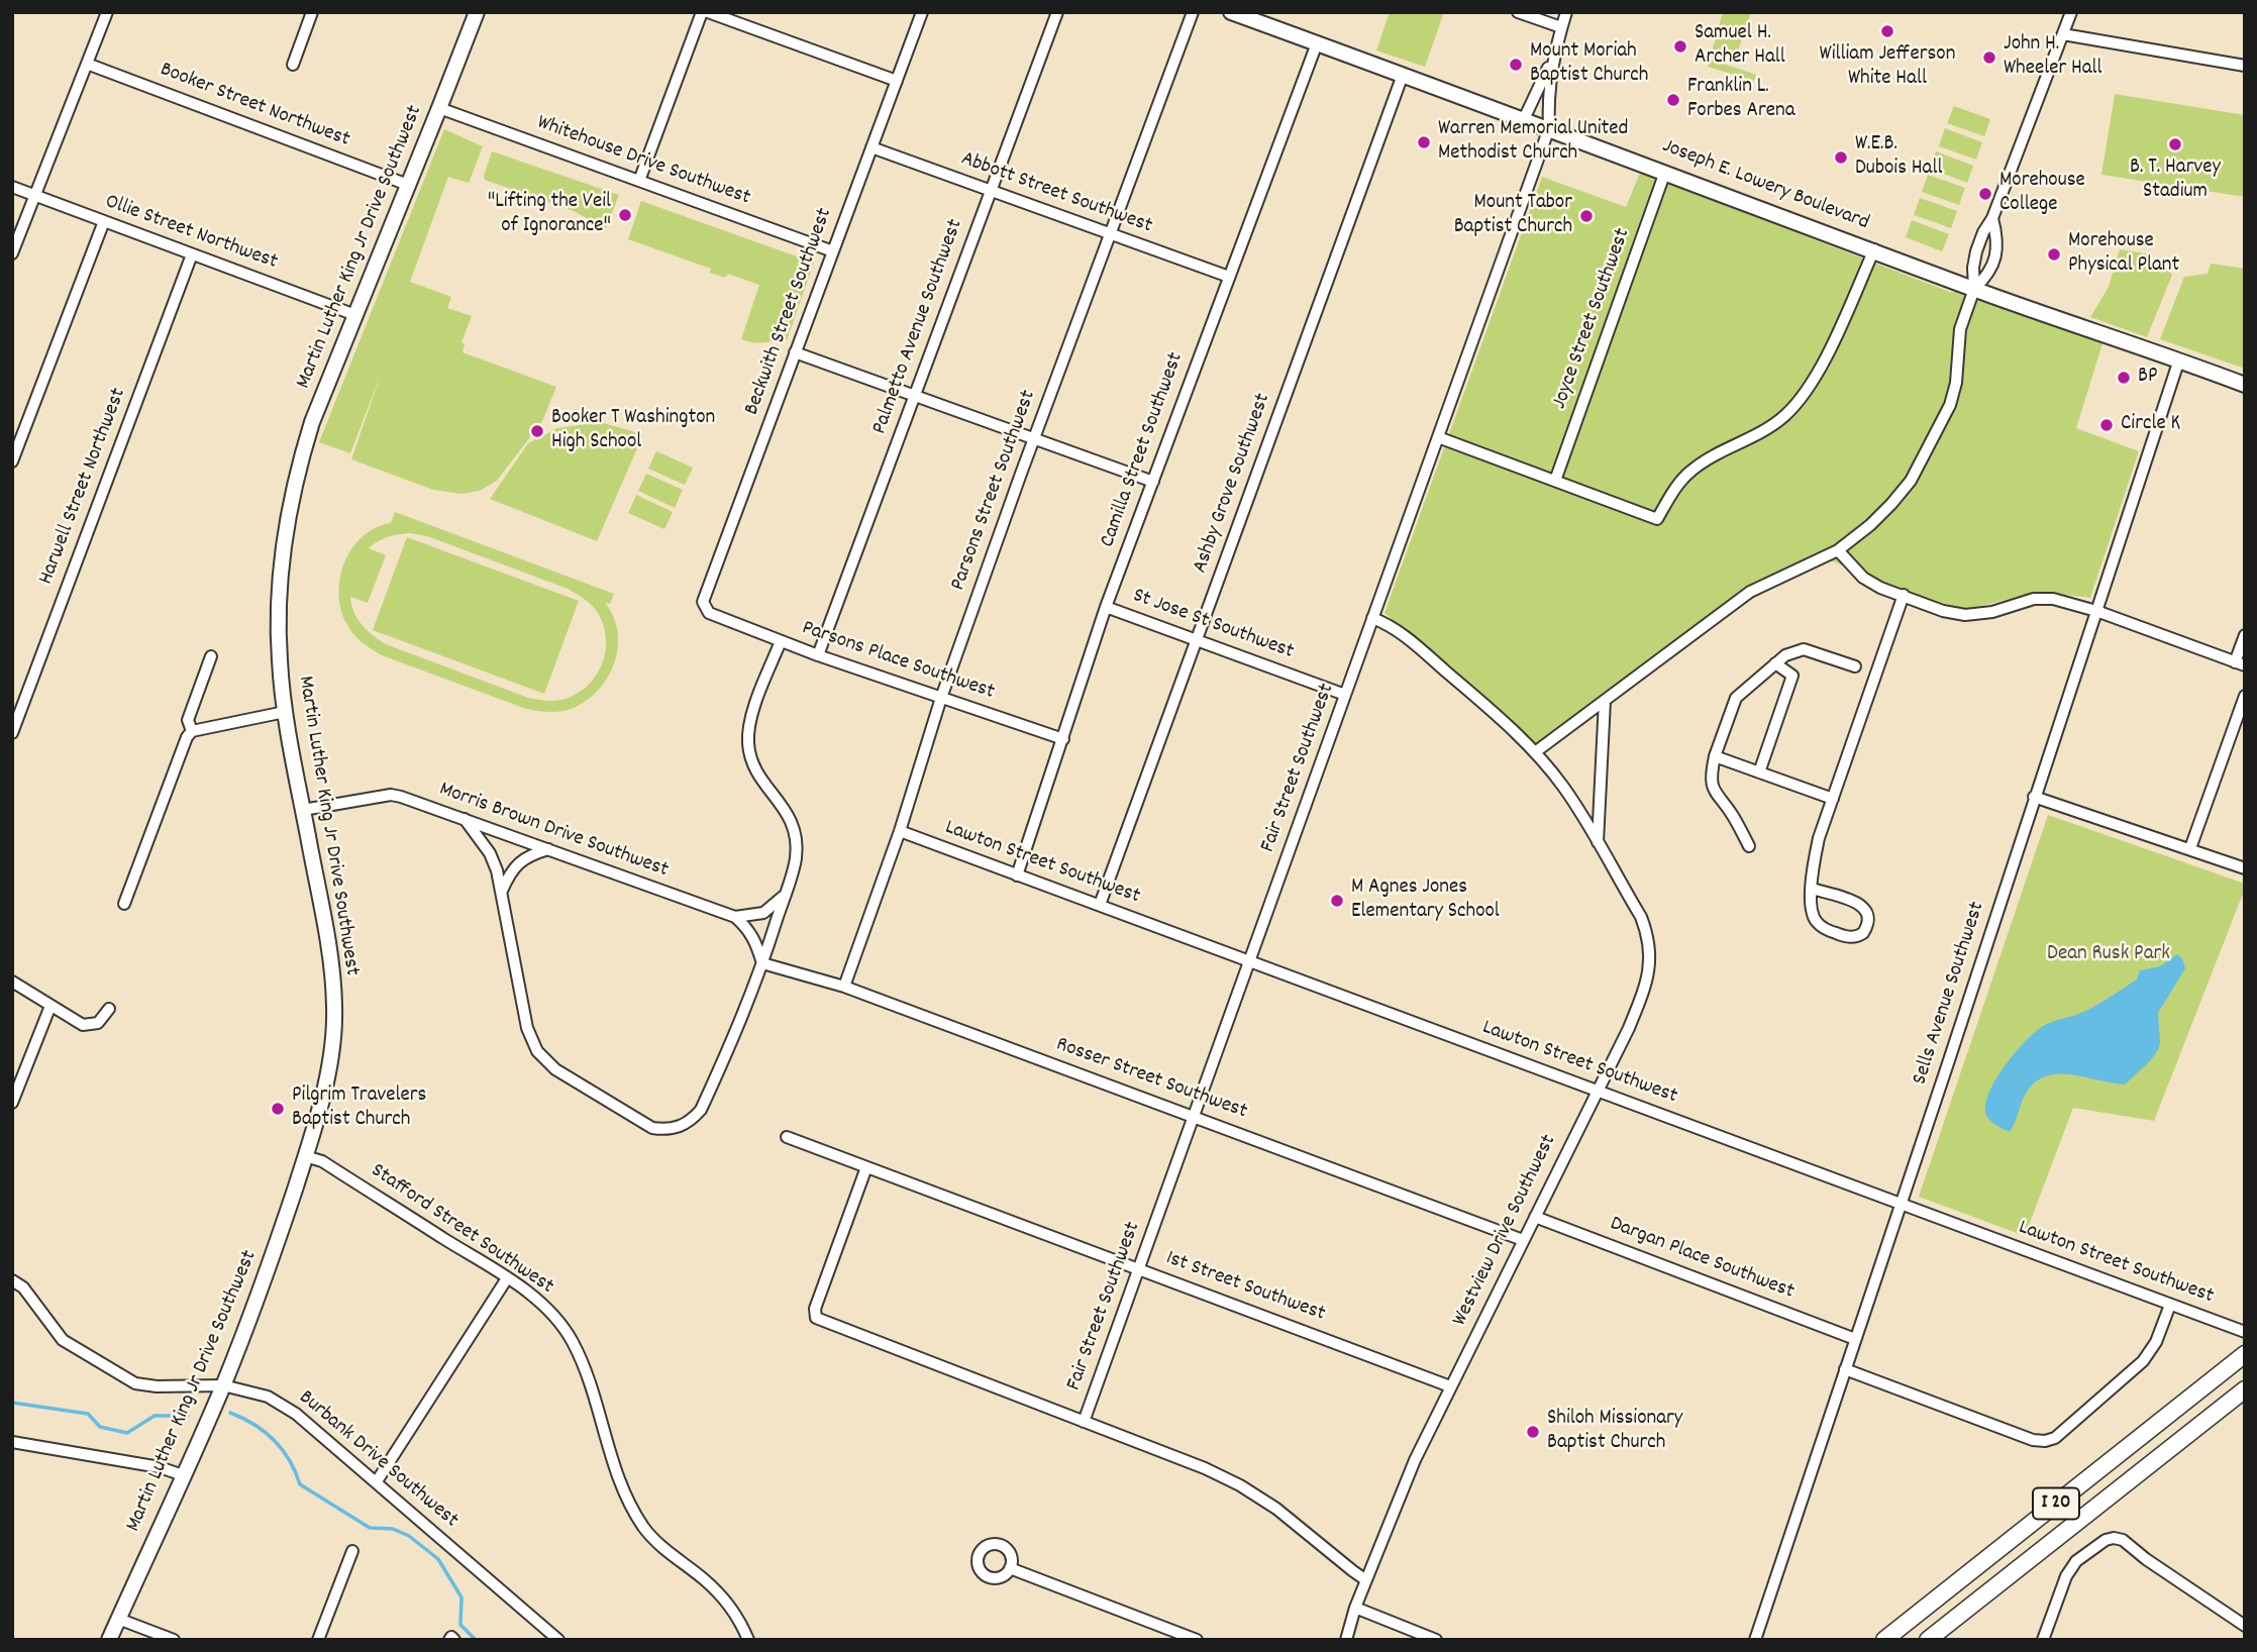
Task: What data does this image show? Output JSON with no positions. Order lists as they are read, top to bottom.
{
  "streets": {
    "highway": ["I 20"],
    "main road": ["Joseph E. Lowery Boulevard", "Martin Luther King Jr Drive Southwest"],
    "street": [
      "Booker Street Northwest",
      "Whitehouse Drive Southwest",
      "Abbott Street Southwest",
      "Ollie Street Northwest",
      "Beckwith Street Southwest",
      "Joyce Street Southwest",
      "Palmetto Avenue Southwest",
      "Camilla Street Southwest",
      "Ashby Grove Southwest",
      "Harwell Street Northwest",
      "Parsons Street Southwest",
      "St Jose St Southwest",
      "Parsons Place Southwest",
      "Fair Street Southwest",
      "Morris Brown Drive Southwest",
      "Lawton Street Southwest",
      "Sells Avenue Southwest",
      "Rosser Street Southwest",
      "Stafford Street Southwest",
      "Westview Drive Southwest",
      "Dargan Place Southwest",
      "1st Street Southwest",
      "Burbank Drive Southwest"
    ]
  },
  "crossings": [
    ["Booker Street Northwest", "Martin Luther King Jr Drive Southwest"],
    ["Whitehouse Drive Southwest", "Martin Luther King Jr Drive Southwest"],
    ["Whitehouse Drive Southwest", "Beckwith Street Southwest"],
    ["Joseph E. Lowery Boulevard", "Joyce Street Southwest"],
    ["Joseph E. Lowery Boulevard", "Camilla Street Southwest"],
    ["Joseph E. Lowery Boulevard", "Ashby Grove Southwest"],
    ["Joseph E. Lowery Boulevard", "Fair Street Southwest"],
    ["Joseph E. Lowery Boulevard", "Sells Avenue Southwest"],
    ["Abbott Street Southwest", "Beckwith Street Southwest"],
    ["Abbott Street Southwest", "Palmetto Avenue Southwest"],
    ["Abbott Street Southwest", "Camilla Street Southwest"],
    ["Abbott Street Southwest", "Parsons Street Southwest"],
    ["Ollie Street Northwest", "Martin Luther King Jr Drive Southwest"],
    ["Ollie Street Northwest", "Harwell Street Northwest"],
    ["Martin Luther King Jr Drive Southwest", "Morris Brown Drive Southwest"],
    ["Martin Luther King Jr Drive Southwest", "Stafford Street Southwest"],
    ["Martin Luther King Jr Drive Southwest", "Burbank Drive Southwest"],
    ["Beckwith Street Southwest", "Parsons Place Southwest"],
    ["Palmetto Avenue Southwest", "Parsons Place Southwest"],
    ["Camilla Street Southwest", "St Jose St Southwest"],
    ["Camilla Street Southwest", "Parsons Place Southwest"],
    ["Camilla Street Southwest", "Lawton Street Southwest"],
    ["Ashby Grove Southwest", "St Jose St Southwest"],
    ["Ashby Grove Southwest", "Lawton Street Southwest"],
    ["Parsons Street Southwest", "Parsons Place Southwest"],
    ["Parsons Street Southwest", "Lawton Street Southwest"],
    ["Parsons Street Southwest", "Rosser Street Southwest"],
    ["St Jose St Southwest", "Fair Street Southwest"],
    ["Fair Street Southwest", "Lawton Street Southwest"],
    ["Fair Street Southwest", "Rosser Street Southwest"],
    ["Fair Street Southwest", "Westview Drive Southwest"],
    ["Fair Street Southwest", "1st Street Southwest"],
    ["Lawton Street Southwest", "Sells Avenue Southwest"],
    ["Lawton Street Southwest", "Westview Drive Southwest"],
    ["Sells Avenue Southwest", "Dargan Place Southwest"],
    ["Rosser Street Southwest", "Westview Drive Southwest"],
    ["Westview Drive Southwest", "Dargan Place Southwest"],
    ["Westview Drive Southwest", "1st Street Southwest"]
  ],
  "parks": ["Dean Rusk Park"],
  "places": [
    "William Jefferson White Hall",
    "Samuel H. Archer Hall",
    "John H. Wheeler Hall",
    "Mount Moriah Baptist Church",
    "Franklin L. Forbes Arena",
    "Warren Memorial United Methodist Church",
    "B. T. Harvey Stadium",
    "W.E.B. Dubois Hall",
    "Morehouse College",
    "\"Lifting the Veil of Ignorance\"",
    "Mount Tabor Baptist Church",
    "Morehouse Physical Plant",
    "BP",
    "Circle K",
    "Booker T Washington High School",
    "M Agnes Jones Elementary School",
    "Pilgrim Travelers Baptist Church",
    "Shiloh Missionary Baptist Church"
  ]
}
